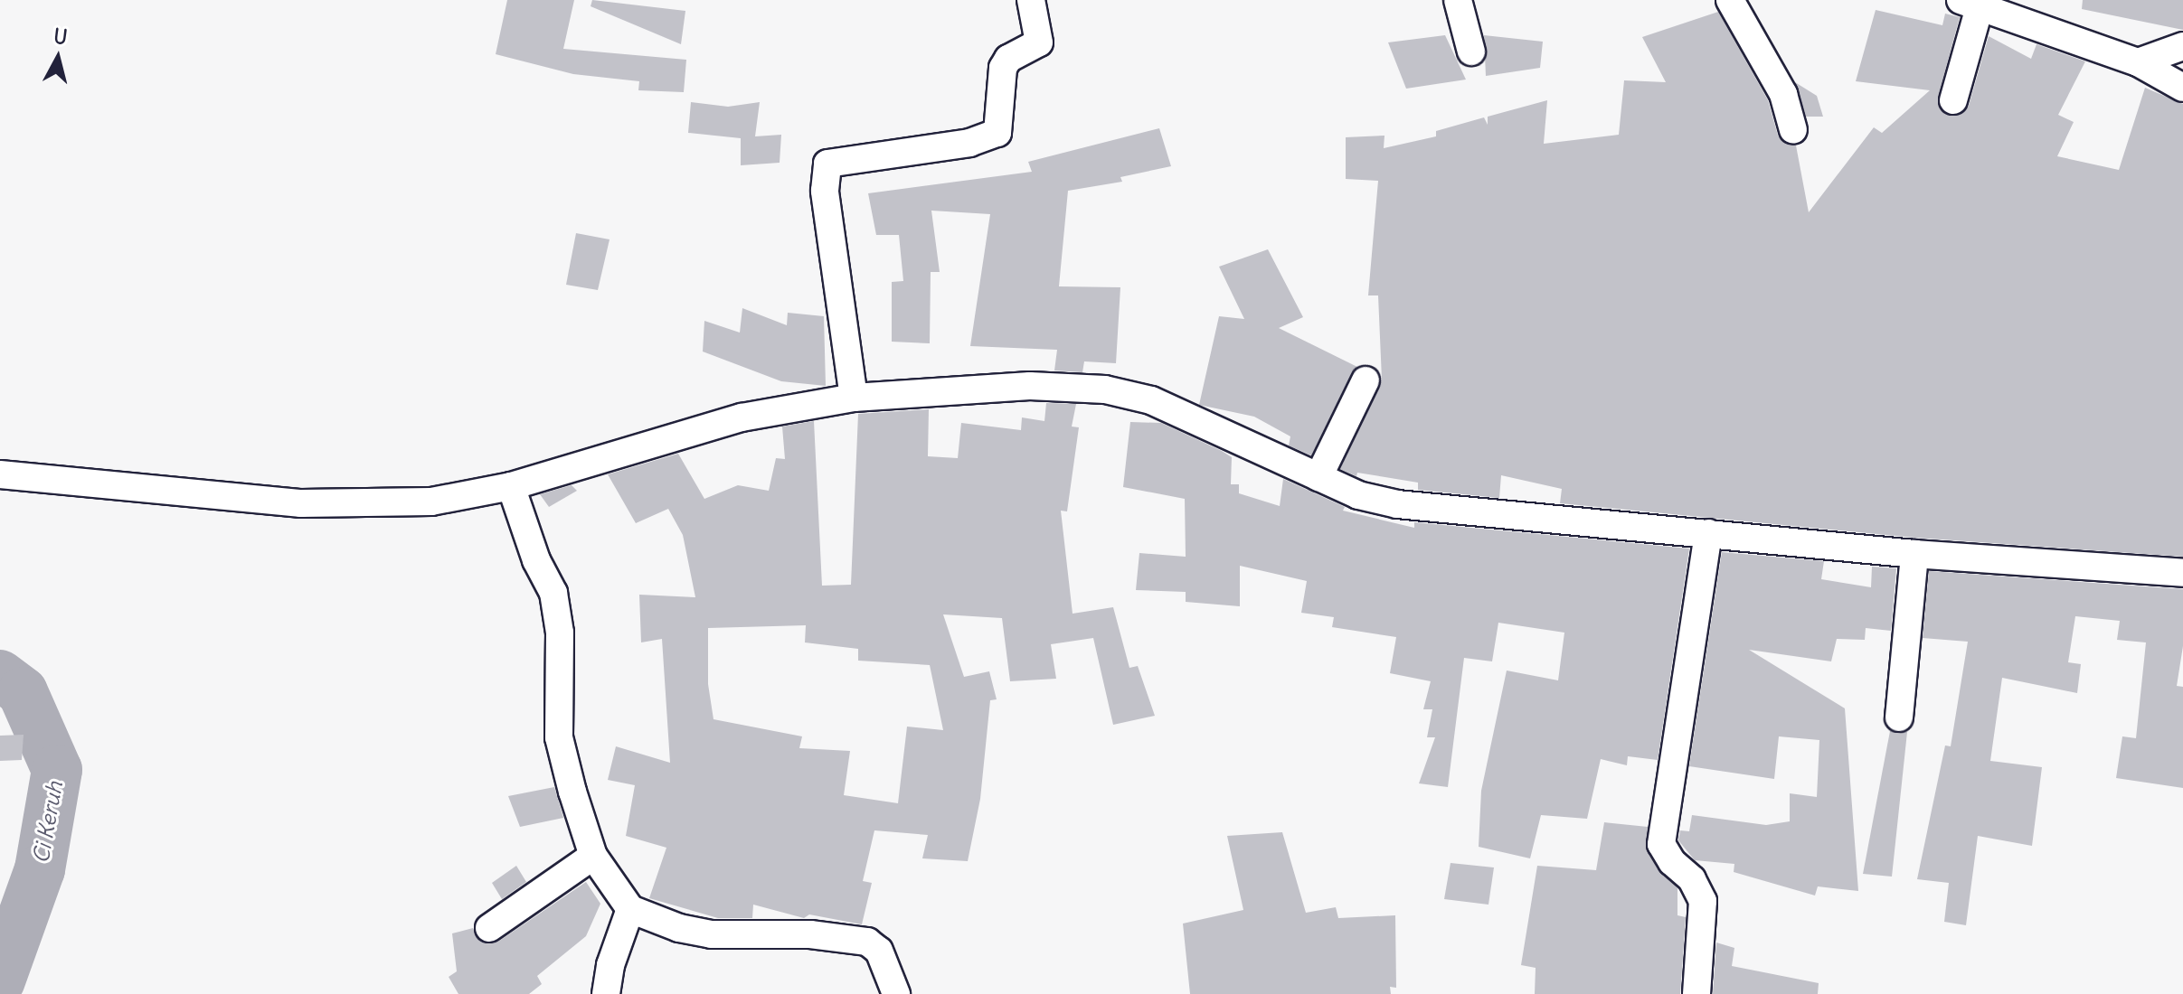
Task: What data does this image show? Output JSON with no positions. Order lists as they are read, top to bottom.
{
  "water": ["Ci Keruh"],
  "north": "top"
}
